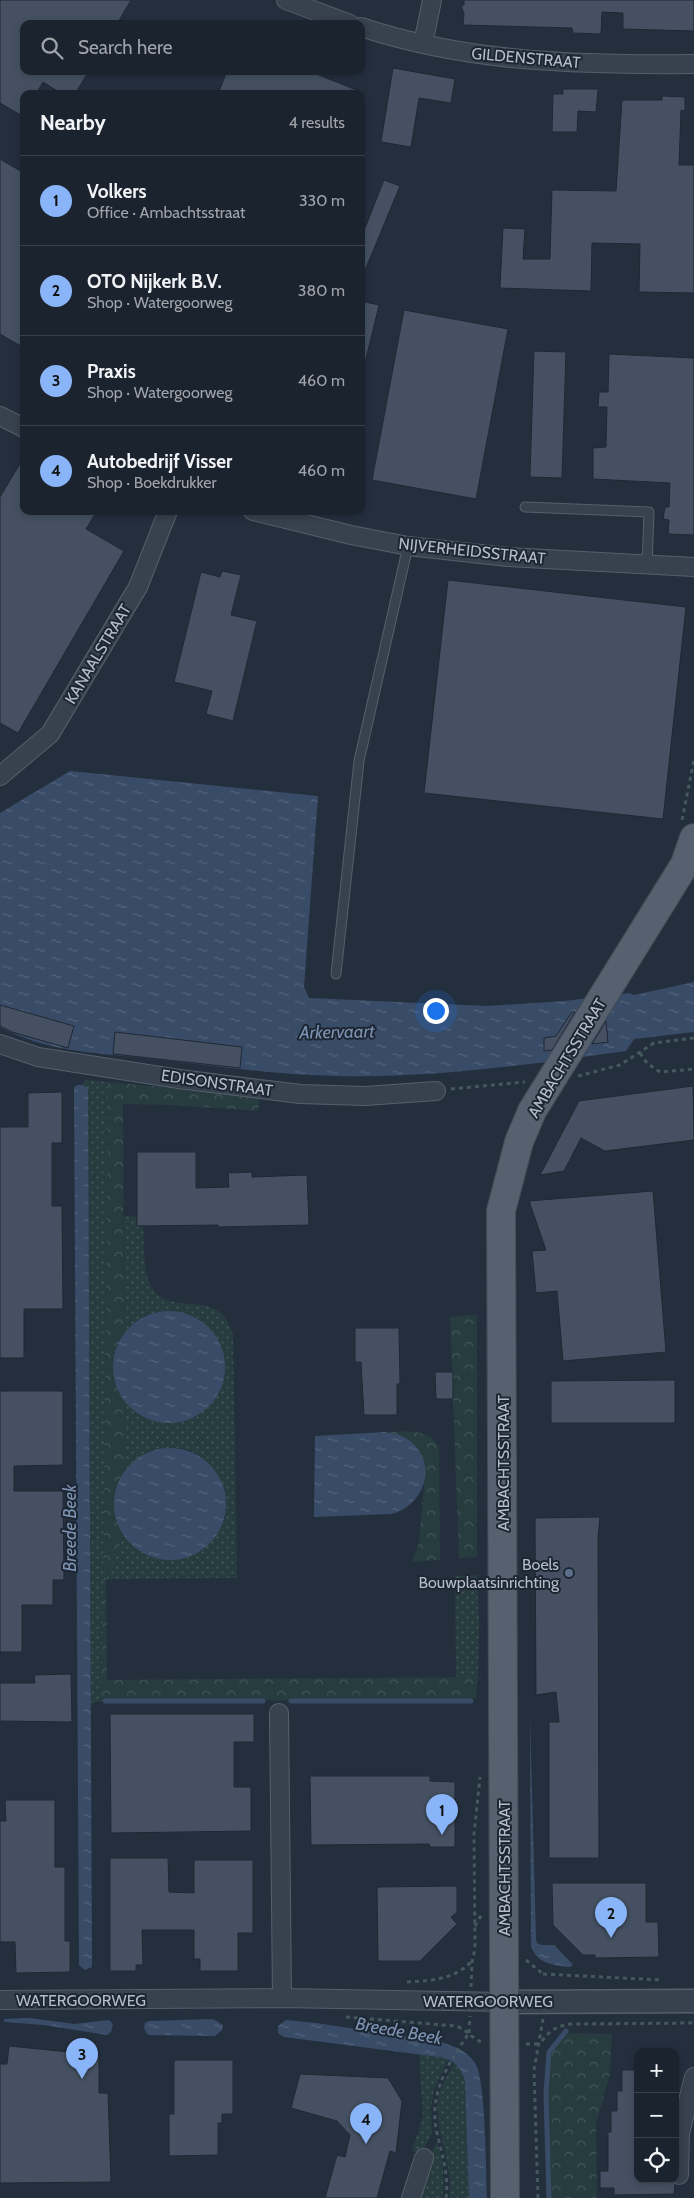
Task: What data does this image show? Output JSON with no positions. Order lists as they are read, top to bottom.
{
  "streets": {
    "main road": ["AMBACHTSSTRAAT"],
    "street": [
      "GILDENSTRAAT",
      "NIJVERHEIDSSTRAAT",
      "KANAALSTRAAT",
      "EDISONSTRAAT",
      "WATERGOORWEG"
    ]
  },
  "crossings": [
    ["AMBACHTSSTRAAT", "WATERGOORWEG"]
  ],
  "water": ["Arkervaart", "Breede Beek"],
  "places": ["Boels Bouwplaatsinrichting"],
  "page": {
    "search": "Search here",
    "heading": ["Nearby", "4 results"],
    "list": [
      {
        "mark": "1",
        "name": "Volkers",
        "note": "Office · Ambachtsstraat",
        "value": "330 m"
      },
      {
        "mark": "2",
        "name": "OTO Nijkerk B.V.",
        "note": "Shop · Watergoorweg",
        "value": "380 m"
      },
      {
        "mark": "3",
        "name": "Praxis",
        "note": "Shop · Watergoorweg",
        "value": "460 m"
      },
      {
        "mark": "4",
        "name": "Autobedrijf Visser",
        "note": "Shop · Boekdrukker",
        "value": "460 m"
      }
    ],
    "pins": [
      "1",
      "2",
      "3",
      "4"
    ],
    "map_buttons": ["+", "−"]
  }
}
